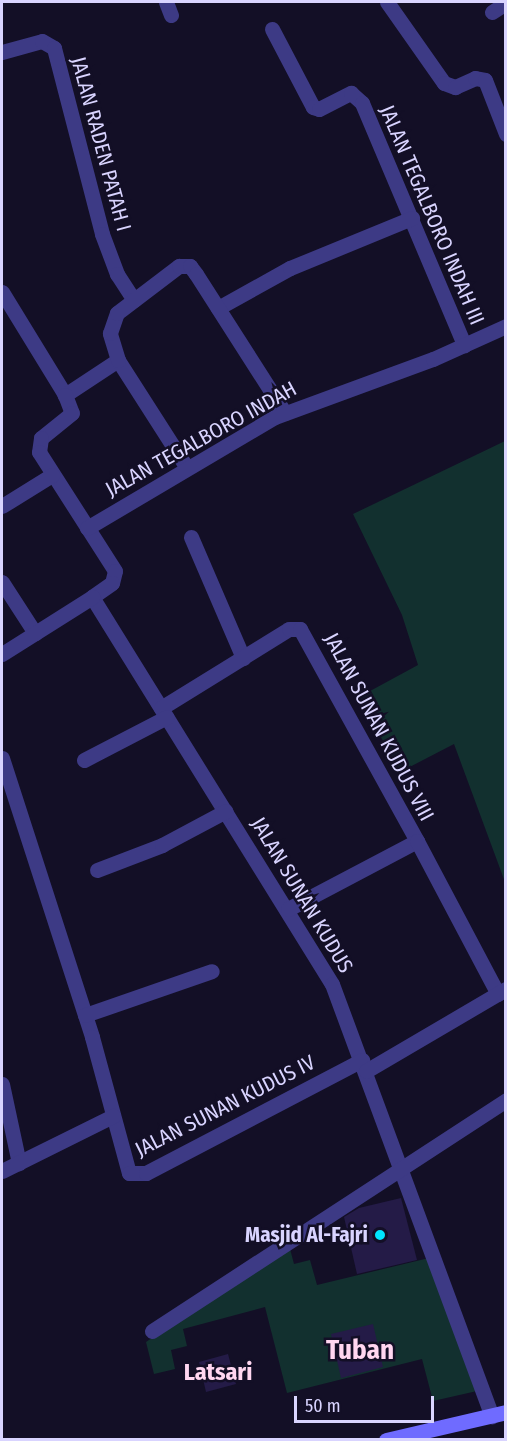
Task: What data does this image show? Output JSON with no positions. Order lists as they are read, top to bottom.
{
  "streets": {
    "street": [
      "JALAN RADEN PATAH I",
      "JALAN TEGALBORO INDAH III",
      "JALAN TEGALBORO INDAH",
      "JALAN SUNAN KUDUS VIII",
      "JALAN SUNAN KUDUS",
      "JALAN SUNAN KUDUS IV"
    ]
  },
  "crossings": [
    ["JALAN TEGALBORO INDAH III", "JALAN TEGALBORO INDAH"],
    ["JALAN SUNAN KUDUS VIII", "JALAN SUNAN KUDUS"],
    ["JALAN SUNAN KUDUS", "JALAN SUNAN KUDUS IV"]
  ],
  "districts": ["Tuban", "Latsari"],
  "places": ["Masjid Al-Fajri"],
  "scale_bar": "50 m"
}
